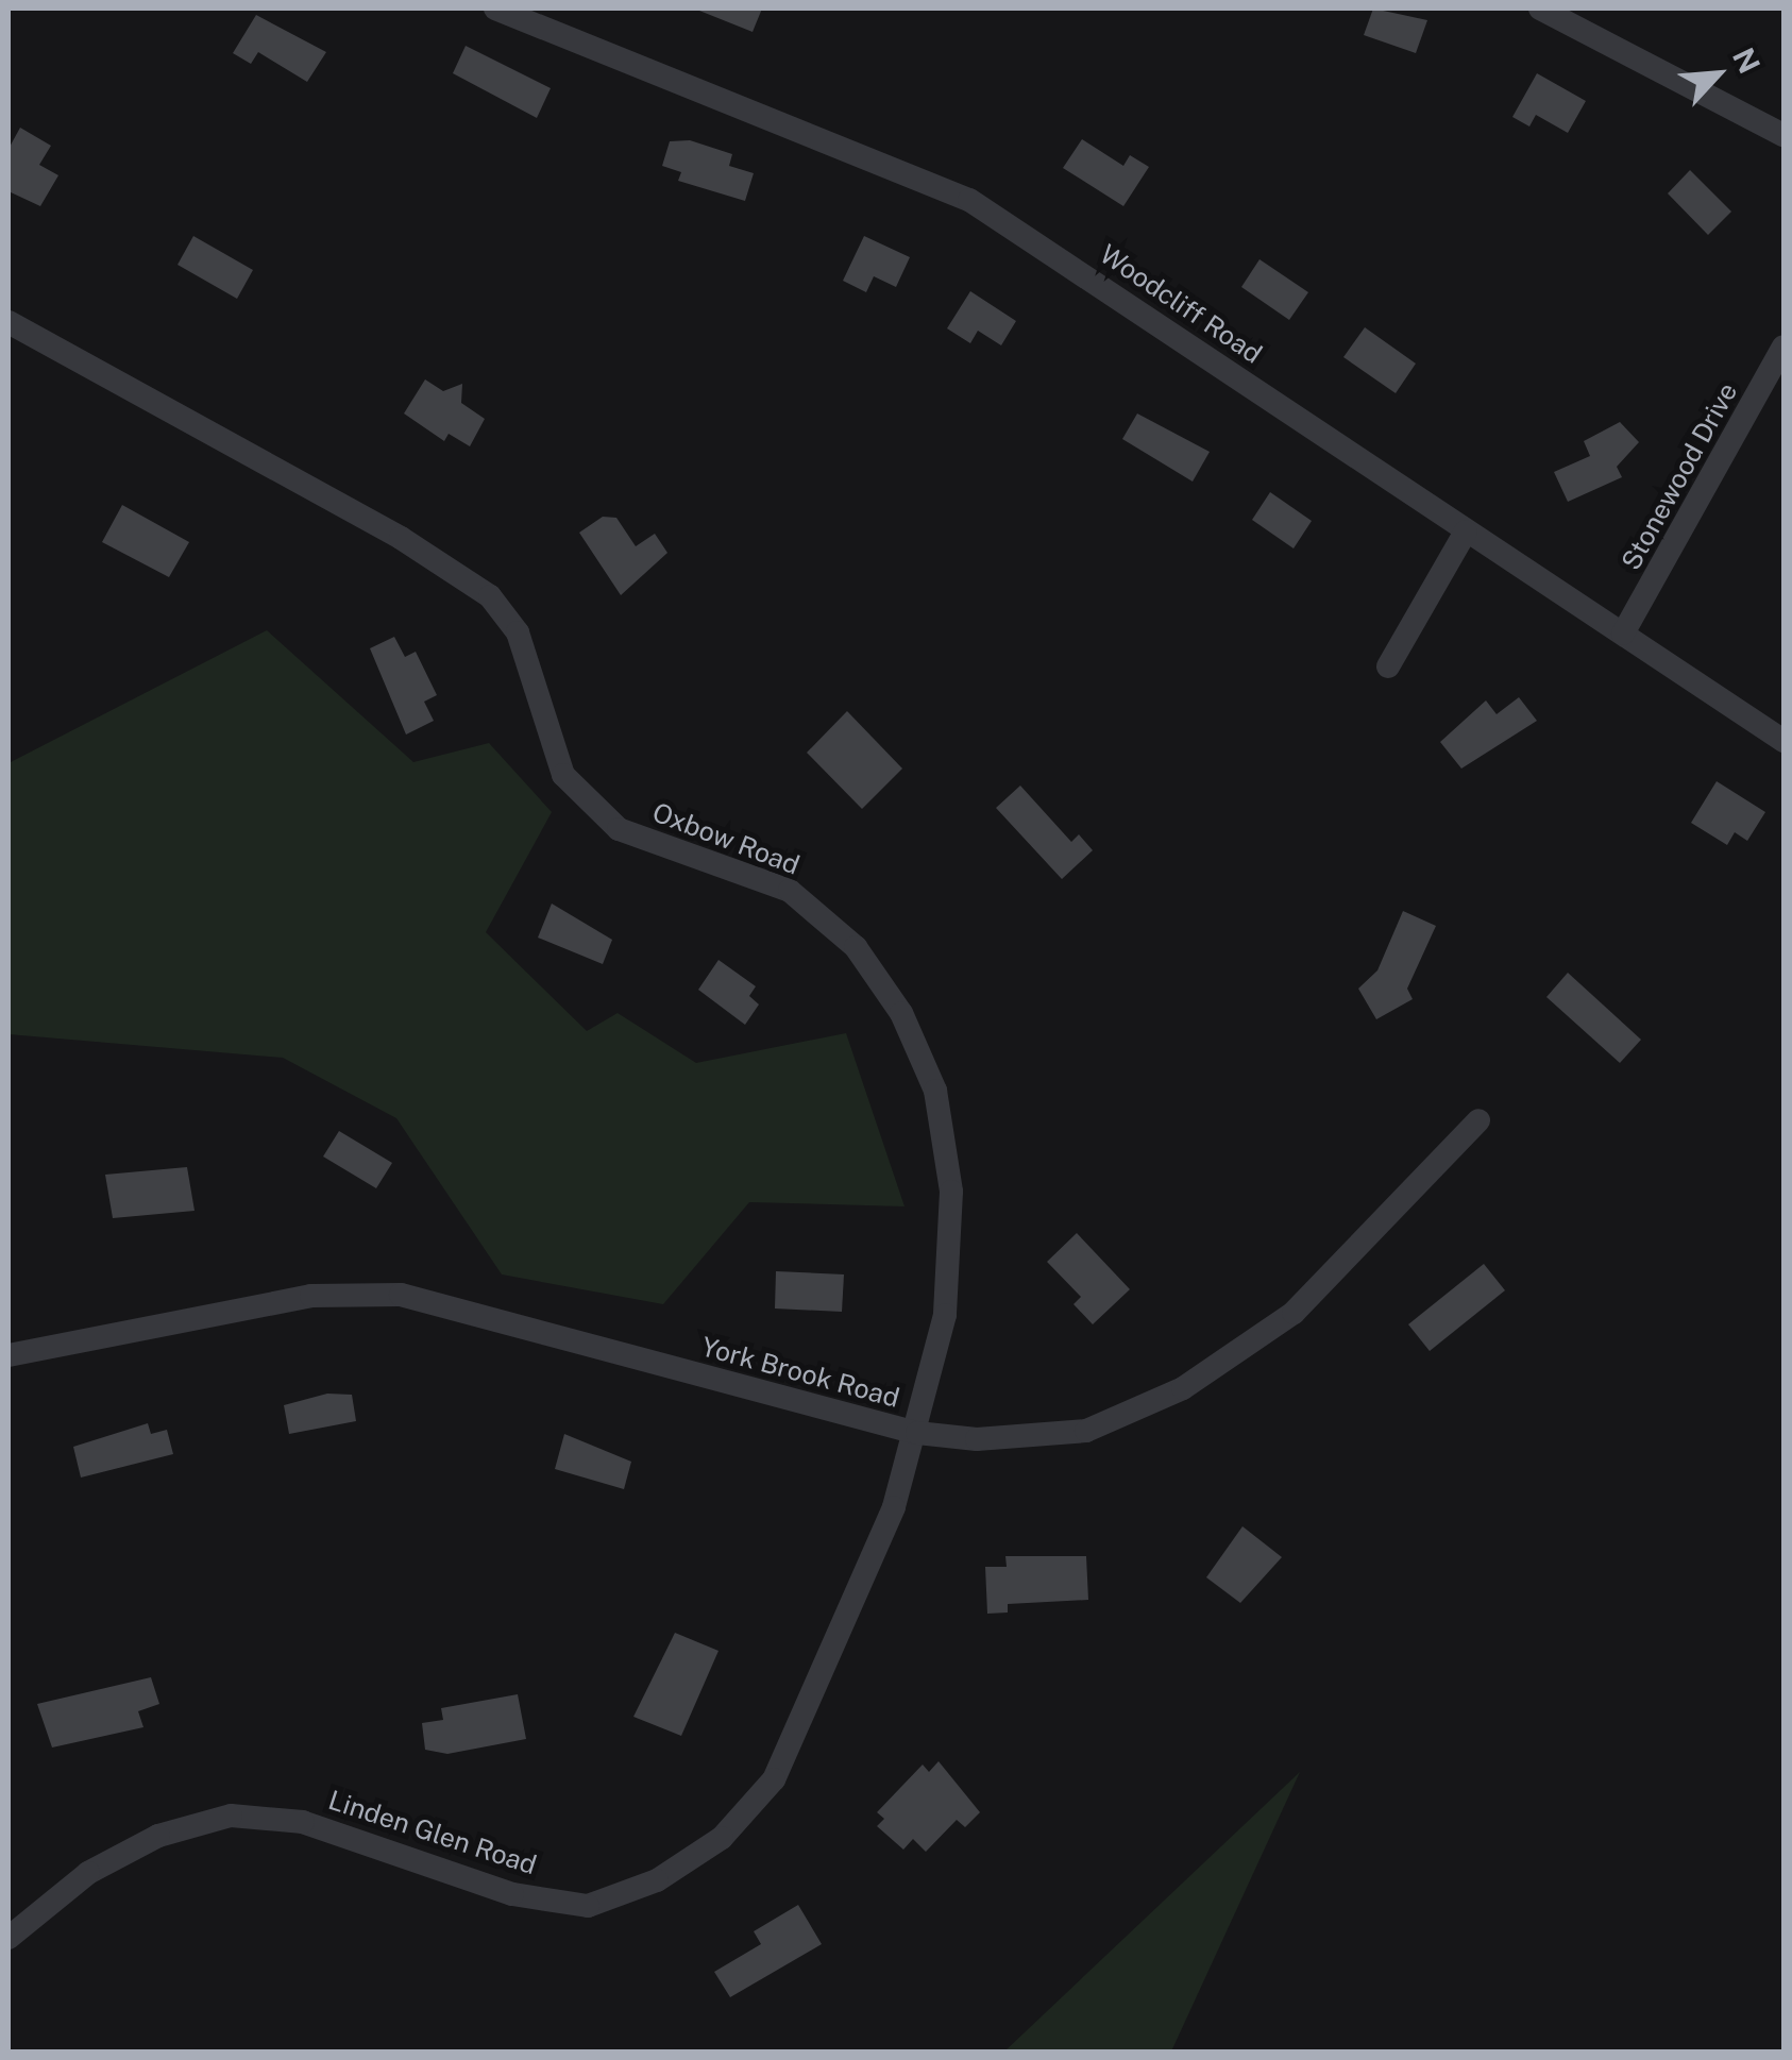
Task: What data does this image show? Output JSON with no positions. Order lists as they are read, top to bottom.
{
  "streets": {
    "street": [
      "Woodcliff Road",
      "Stonewood Drive",
      "Oxbow Road",
      "York Brook Road",
      "Linden Glen Road"
    ]
  },
  "crossings": [
    ["Woodcliff Road", "Stonewood Drive"],
    ["Oxbow Road", "York Brook Road"],
    ["Oxbow Road", "Linden Glen Road"],
    ["York Brook Road", "Linden Glen Road"]
  ],
  "north": "top right"
}
